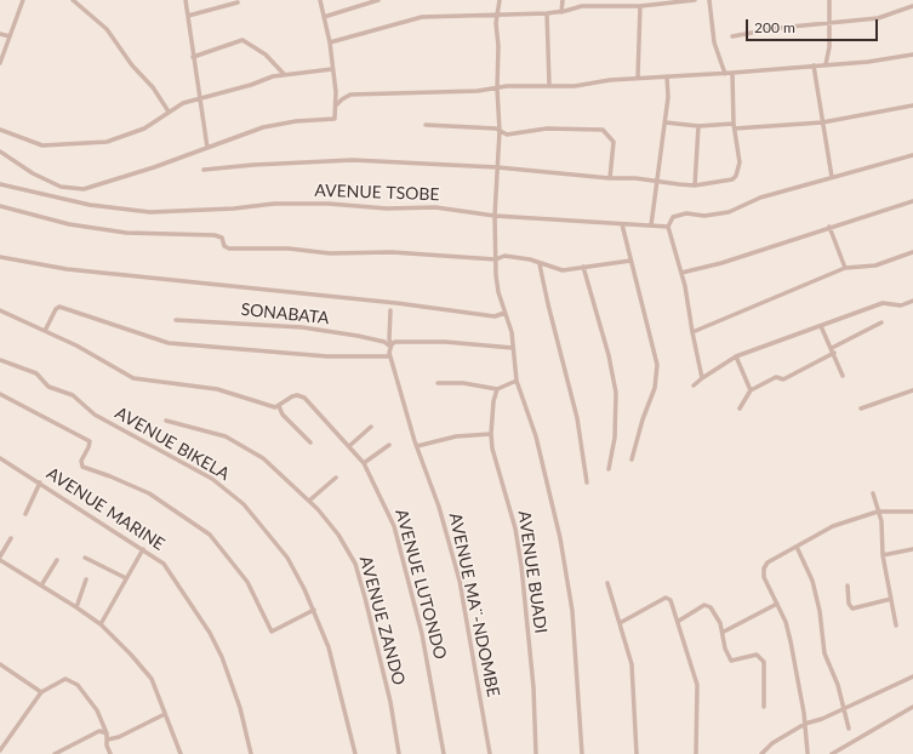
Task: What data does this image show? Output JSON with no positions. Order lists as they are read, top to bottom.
{
  "streets": {
    "street": [
      "AVENUE TSOBE",
      "SONABATA",
      "AVENUE BIKELA",
      "AVENUE MARINE",
      "AVENUE BUADI",
      "AVENUE LUTONDO",
      "AVENUE MA¨-NDOMBE",
      "AVENUE ZANDO"
    ]
  },
  "crossings": [
    ["SONABATA", "AVENUE MA¨-NDOMBE"]
  ],
  "scale_bar": "200 m"
}
